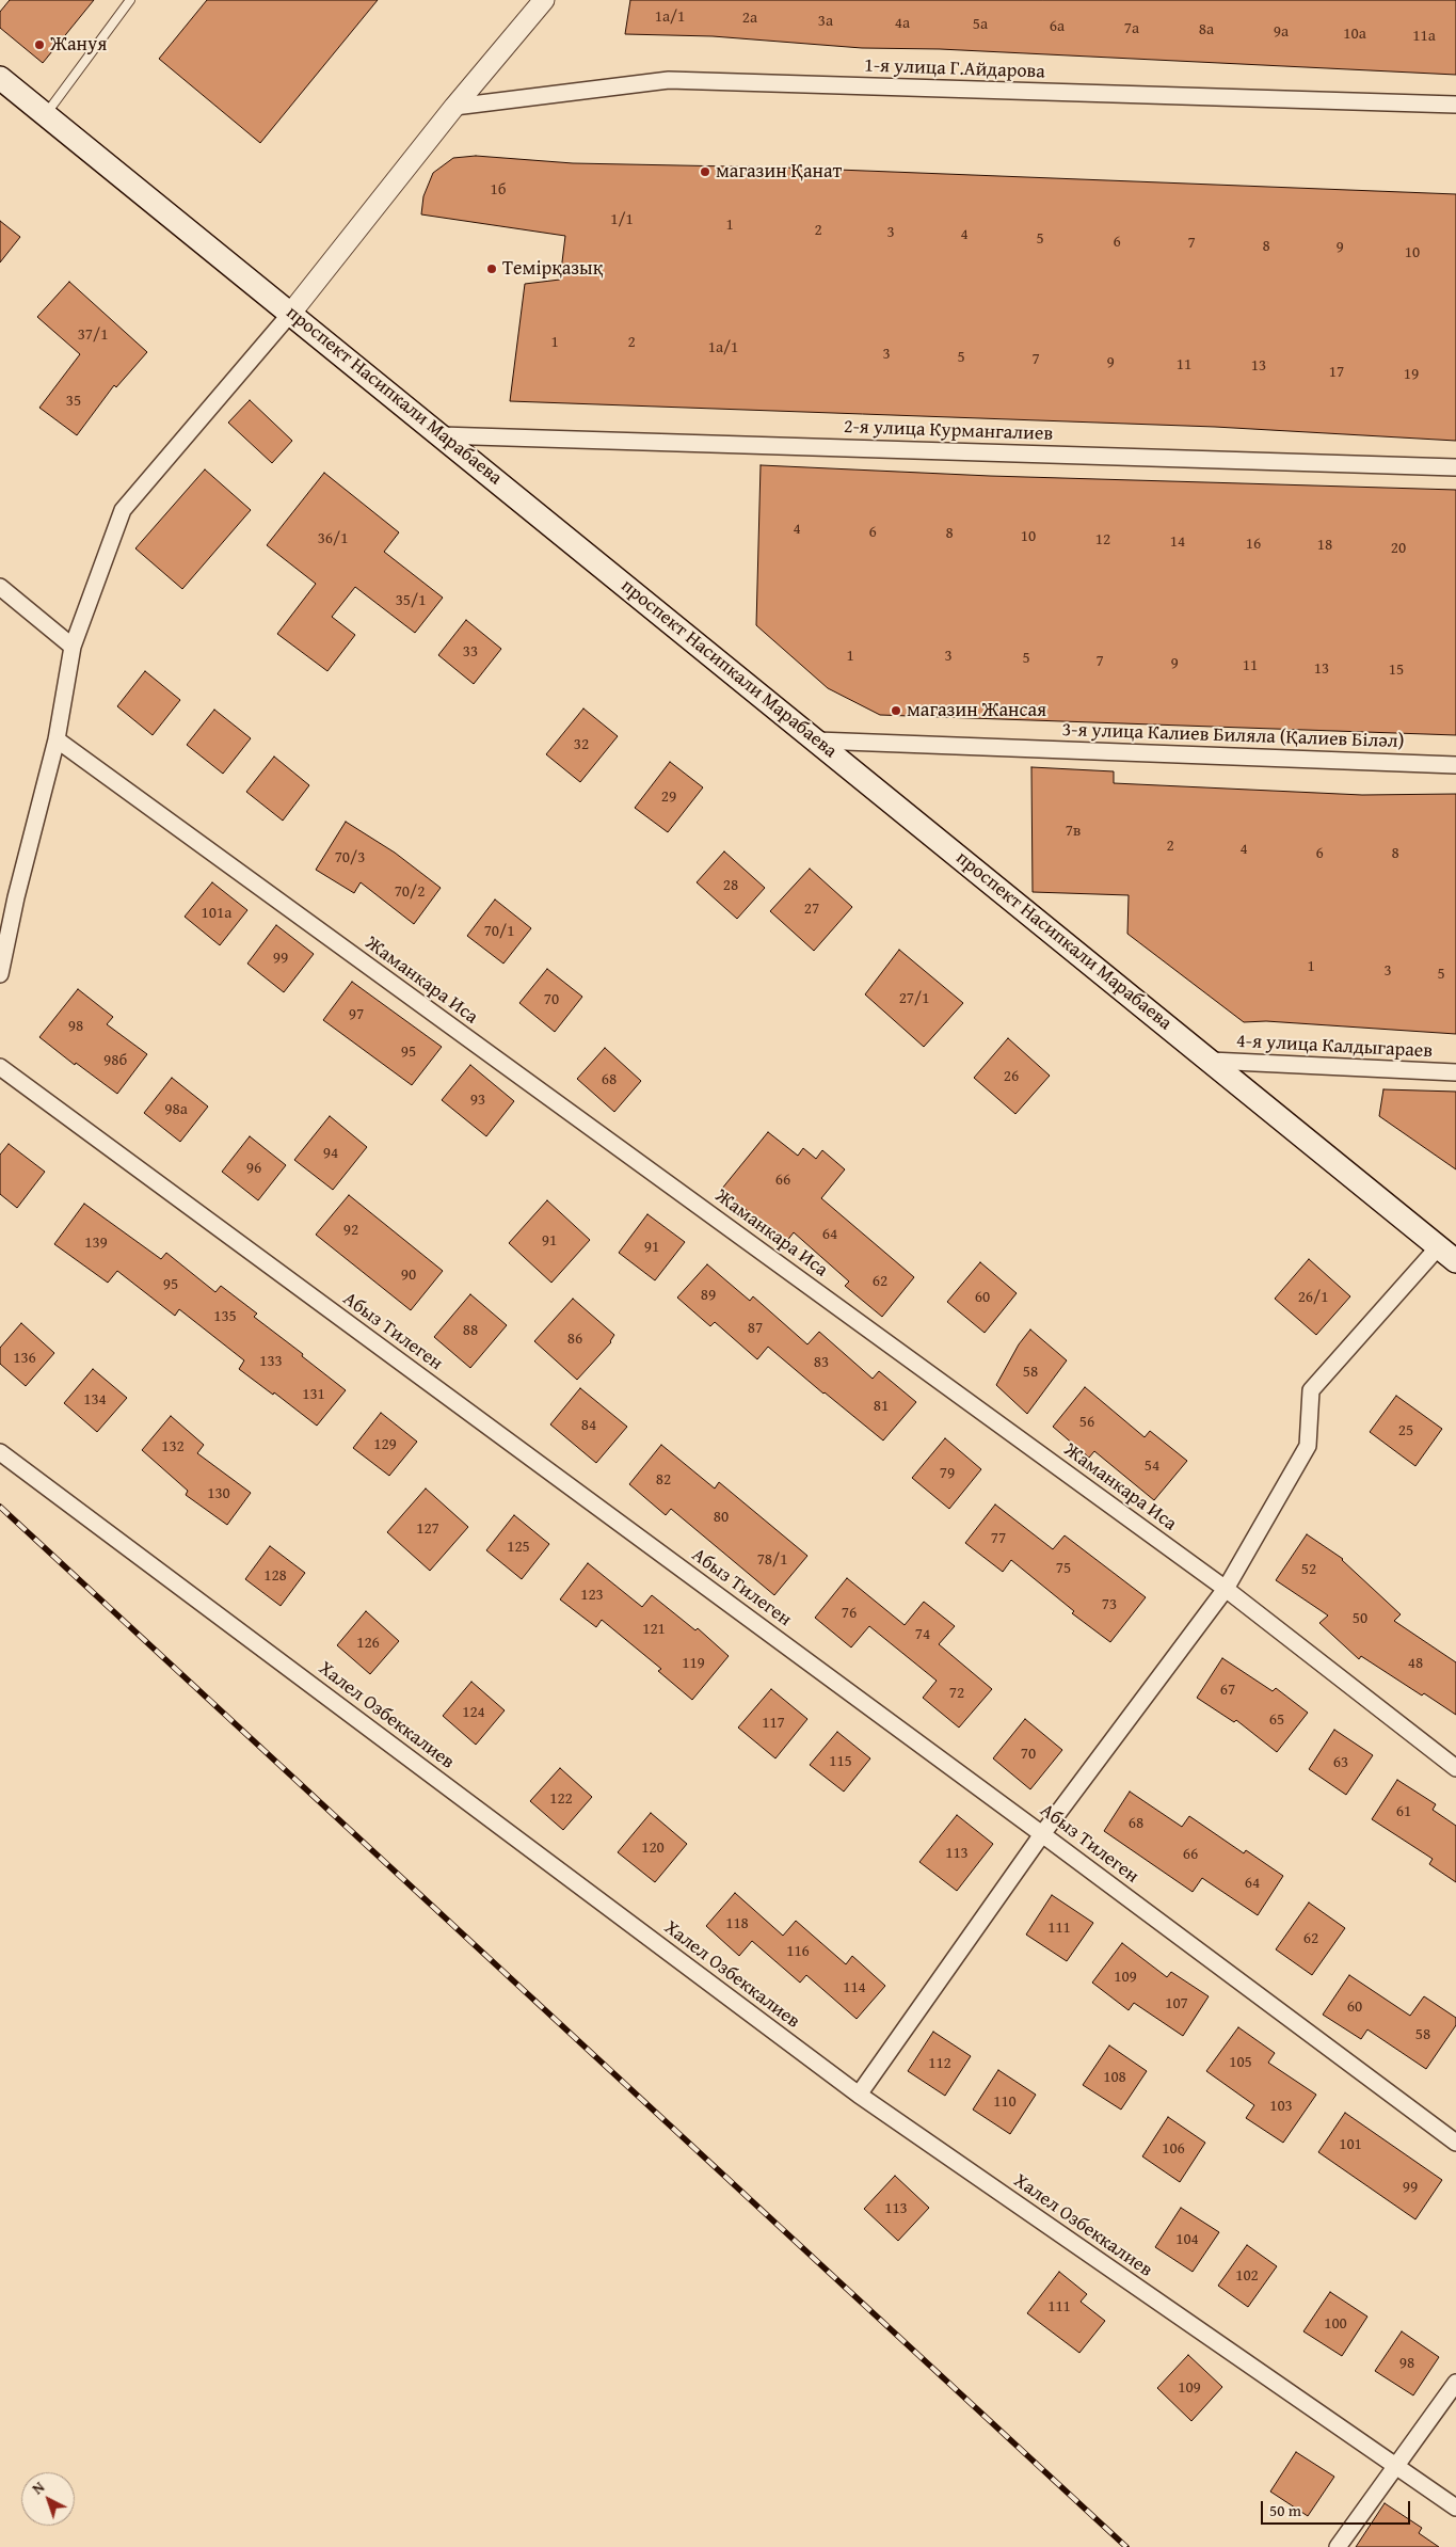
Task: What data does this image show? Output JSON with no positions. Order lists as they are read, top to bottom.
{
  "streets": {
    "main road": ["проспект Насипкали Марабаева"],
    "street": [
      "1-я улица Г.Айдарова",
      "2-я улица Курмангалиев",
      "3-я улица Калиев Биляла (Қалиев Біләл)",
      "Жаманкара Иса",
      "4-я улица Калдыгараев",
      "Абыз Тилеген",
      "Халел Озбеккалиев"
    ]
  },
  "crossings": [
    ["проспект Насипкали Марабаева", "2-я улица Курмангалиев"],
    ["проспект Насипкали Марабаева", "3-я улица Калиев Биляла (Қалиев Біләл)"],
    ["проспект Насипкали Марабаева", "4-я улица Калдыгараев"]
  ],
  "places": [
    "Жануя",
    "магазин Қанат",
    "Темірқазық",
    "магазин Жансая"
  ],
  "house_numbers": [
    "1а/1",
    "2а",
    "3а",
    "4а",
    "5а",
    "6а",
    "7а",
    "8а",
    "9а",
    "10а",
    "11а",
    "1б",
    "1/1",
    "1",
    "2",
    "3",
    "4",
    "5",
    "6",
    "7",
    "8",
    "9",
    "10",
    "37/1",
    "1",
    "2",
    "1а/1",
    "3",
    "5",
    "7",
    "9",
    "11",
    "13",
    "17",
    "19",
    "35",
    "4",
    "6",
    "8",
    "10",
    "36/1",
    "12",
    "14",
    "16",
    "18",
    "20",
    "35/1",
    "33",
    "1",
    "3",
    "5",
    "7",
    "9",
    "11",
    "13",
    "15",
    "32",
    "29",
    "7в",
    "2",
    "4",
    "6",
    "8",
    "70/3",
    "28",
    "70/2",
    "27",
    "101а",
    "70/1",
    "99",
    "1",
    "3",
    "5",
    "27/1",
    "70",
    "97",
    "98",
    "95",
    "98б",
    "26",
    "68",
    "93",
    "98а",
    "94",
    "96",
    "66",
    "92",
    "64",
    "91",
    "139",
    "91",
    "90",
    "62",
    "95",
    "89",
    "60",
    "26/1",
    "135",
    "87",
    "88",
    "86",
    "136",
    "133",
    "83",
    "58",
    "131",
    "134",
    "81",
    "56",
    "84",
    "25",
    "129",
    "132",
    "54",
    "79",
    "82",
    "130",
    "80",
    "127",
    "77",
    "125",
    "78/1",
    "75",
    "52",
    "128",
    "123",
    "73",
    "76",
    "50",
    "121",
    "74",
    "126",
    "119",
    "48",
    "67",
    "72",
    "124",
    "65",
    "117",
    "70",
    "115",
    "63",
    "122",
    "61",
    "68",
    "120",
    "113",
    "66",
    "64",
    "118",
    "111",
    "62",
    "116",
    "109",
    "114",
    "107",
    "60",
    "58",
    "105",
    "112",
    "108",
    "110",
    "103",
    "101",
    "106",
    "99",
    "113",
    "104",
    "102",
    "111",
    "100",
    "98",
    "109"
  ],
  "scale_bar": "50 m",
  "north": "top left"
}
